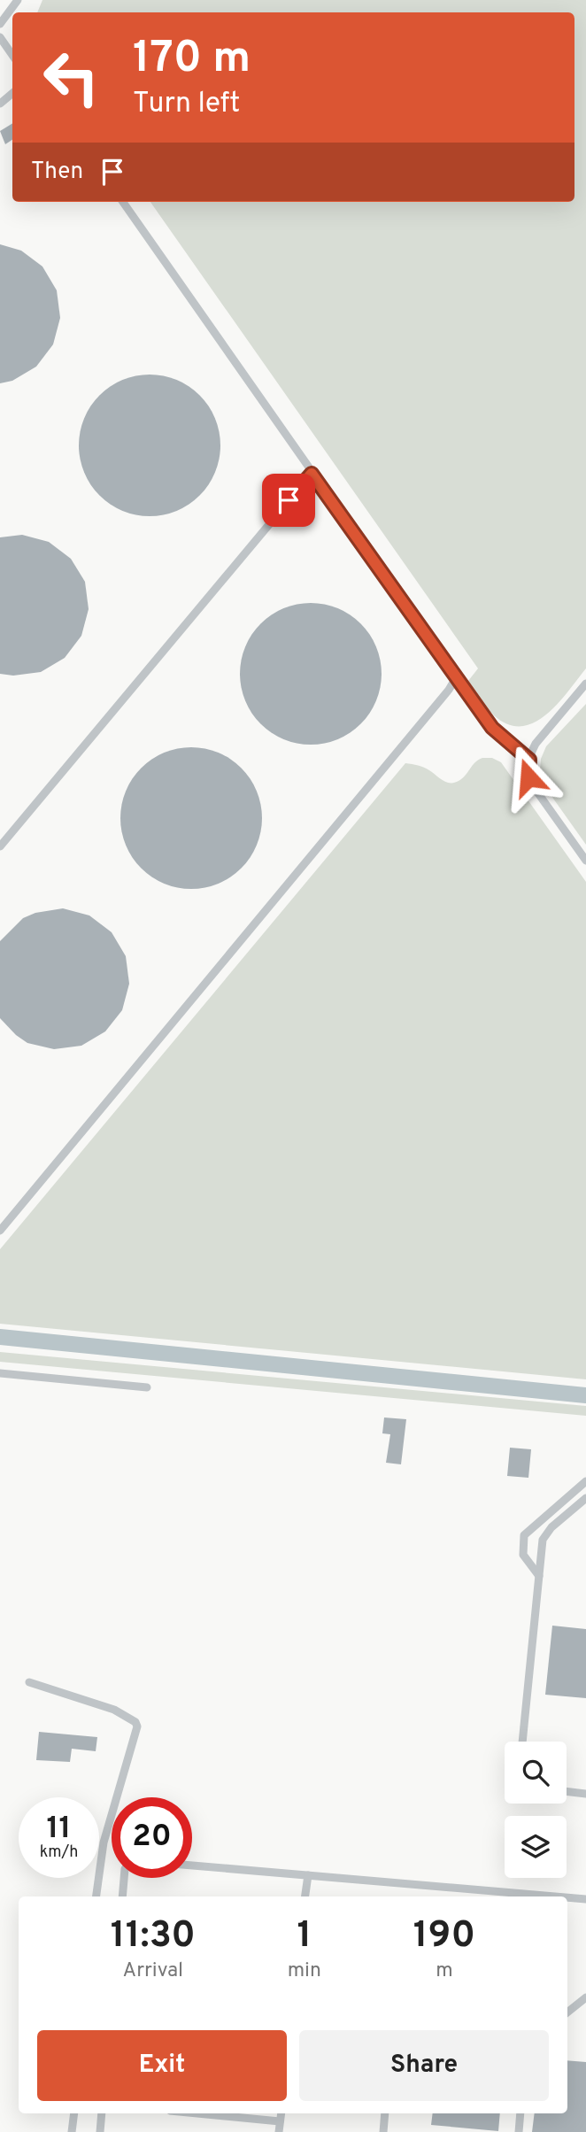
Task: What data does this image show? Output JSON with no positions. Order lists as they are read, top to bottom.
{
  "page": {
    "turn": ["170 m", "Turn left"],
    "then": "Then",
    "speed": "11 km/h",
    "limit": "20",
    "eta": [
      "11:30",
      "Arrival",
      "1",
      "min",
      "190",
      "m"
    ],
    "buttons": ["Exit", "Share"]
  }
}
